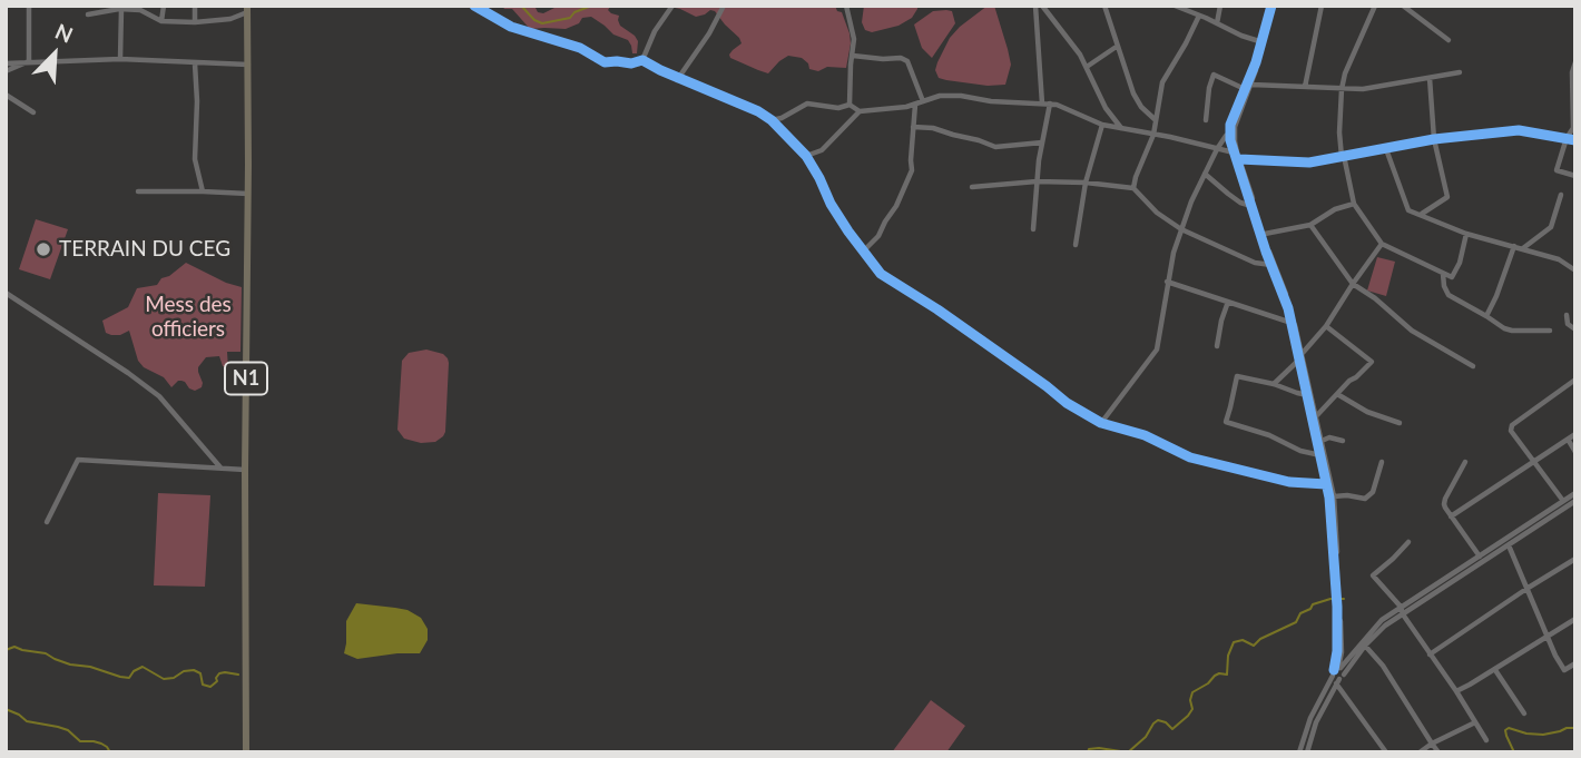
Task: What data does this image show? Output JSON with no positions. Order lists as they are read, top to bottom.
{
  "streets": {
    "highway": ["N1"]
  },
  "parks": ["Mess des officiers"],
  "places": ["TERRAIN DU CEG"],
  "north": "top right"
}
